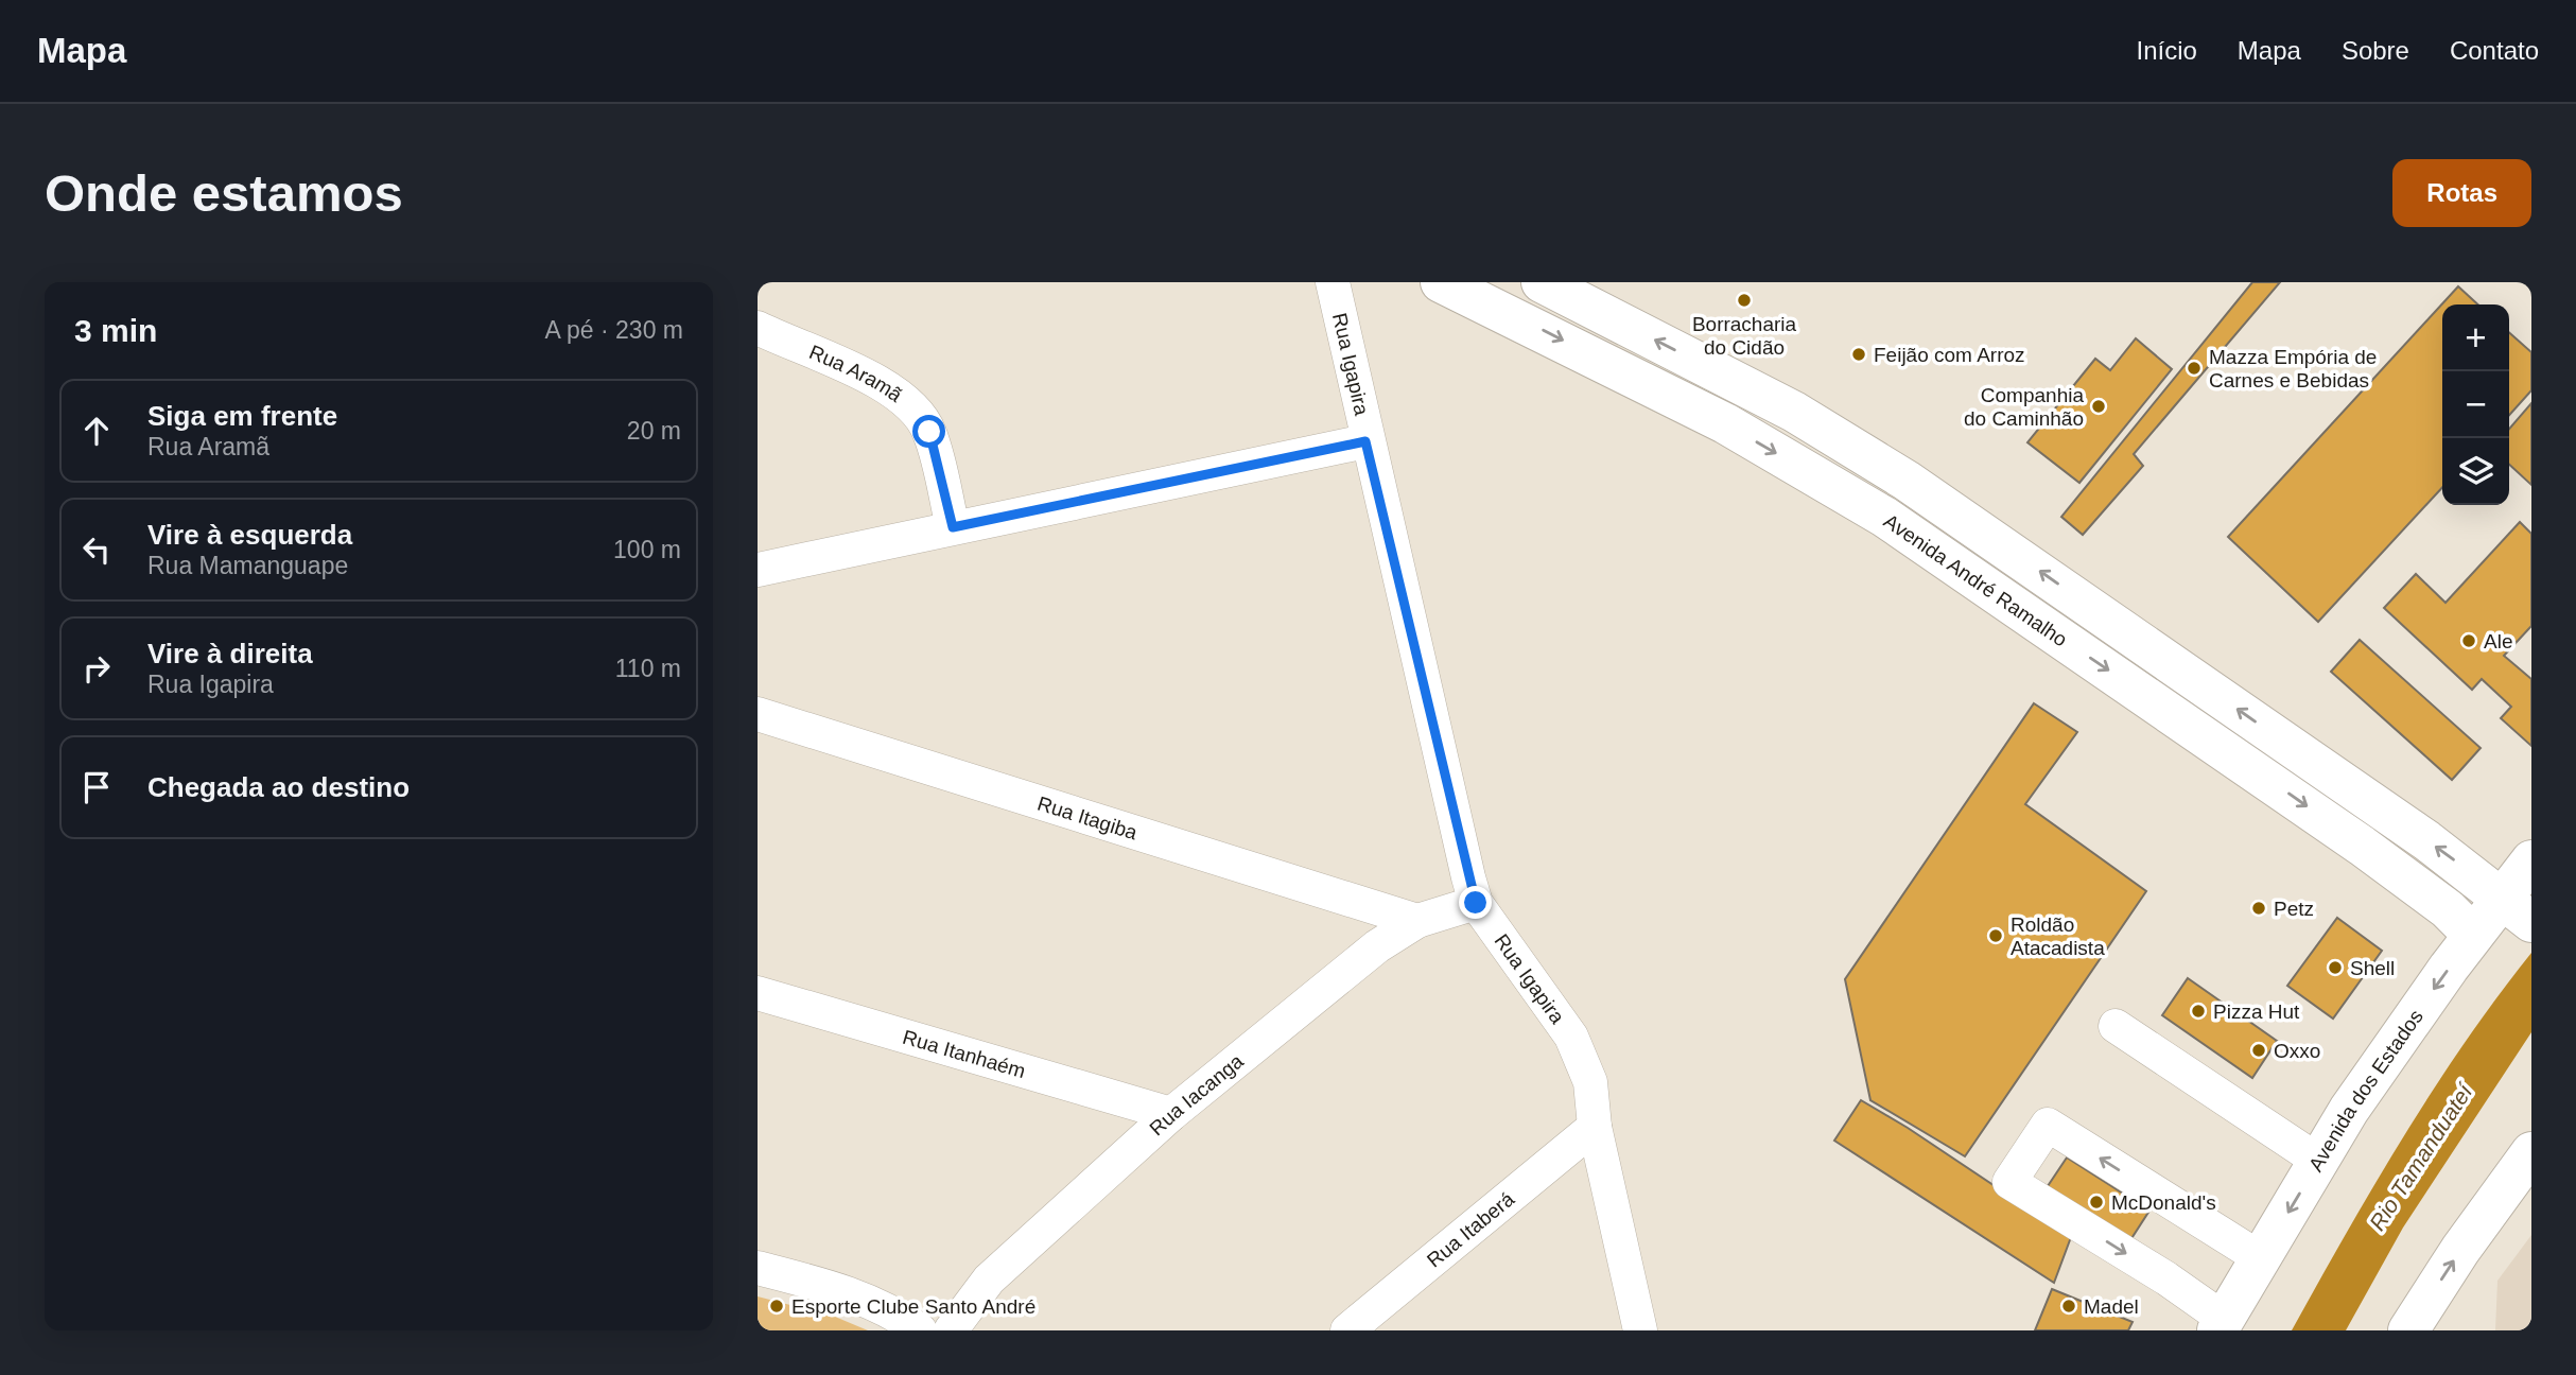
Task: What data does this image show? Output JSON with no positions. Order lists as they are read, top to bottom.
{
  "streets": {
    "main road": ["Avenida André Ramalho", "Avenida dos Estados"],
    "street": [
      "Rua Igapira",
      "Rua Aramã",
      "Rua Itagiba",
      "Rua Itanhaém",
      "Rua Iacanga",
      "Rua Itaberá"
    ]
  },
  "crossings": [
    ["Rua Igapira", "Rua Iacanga"],
    ["Rua Igapira", "Rua Itaberá"],
    ["Avenida André Ramalho", "Avenida dos Estados"],
    ["Rua Itagiba", "Rua Iacanga"],
    ["Rua Itanhaém", "Rua Iacanga"]
  ],
  "water": ["Rio Tamanduateí"],
  "places": [
    "Borracharia do Cidão",
    "Feijão com Arroz",
    "Mazza Empória de Carnes e Bebidas",
    "Companhia do Caminhão",
    "Ale",
    "Petz",
    "Roldão Atacadista",
    "Shell",
    "Pizza Hut",
    "Oxxo",
    "McDonald's",
    "Esporte Clube Santo André",
    "Madel"
  ],
  "page": {
    "header": "Mapa",
    "nav": [
      "Início",
      "Mapa",
      "Sobre",
      "Contato"
    ],
    "buttons": "Rotas",
    "title": "Onde estamos",
    "heading": ["3 min", "A pé · 230 m"],
    "map_buttons": ["+", "−"],
    "list": [
      ["Siga em frente", "Rua Aramã", "20 m"],
      ["Vire à esquerda", "Rua Mamanguape", "100 m"],
      ["Vire à direita", "Rua Igapira", "110 m"],
      "Chegada ao destino"
    ]
  }
}
